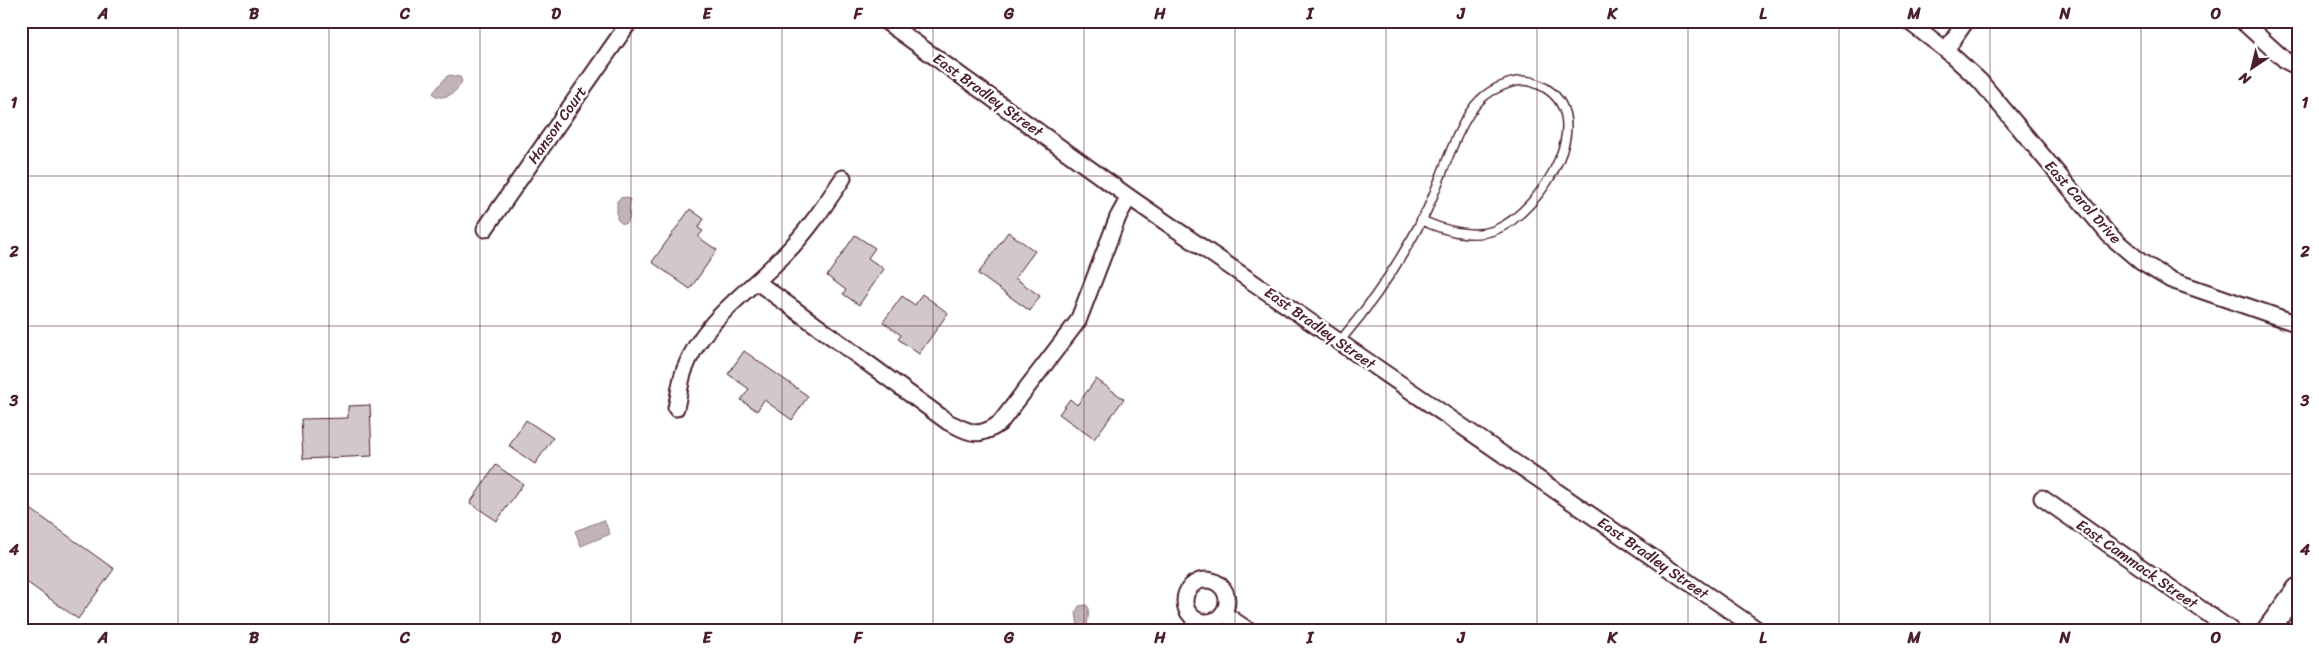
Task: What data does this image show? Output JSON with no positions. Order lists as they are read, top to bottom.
{
  "streets": {
    "street": [
      "East Bradley Street",
      "Hanson Court",
      "East Carol Drive",
      "East Cammack Street"
    ]
  },
  "north": "bottom left",
  "grid": {
    "columns": [
      "A",
      "B",
      "C",
      "D",
      "E",
      "F",
      "G",
      "H",
      "I",
      "J",
      "K",
      "L",
      "M",
      "N",
      "O"
    ],
    "rows": [
      "1",
      "2",
      "3",
      "4"
    ]
  }
}
